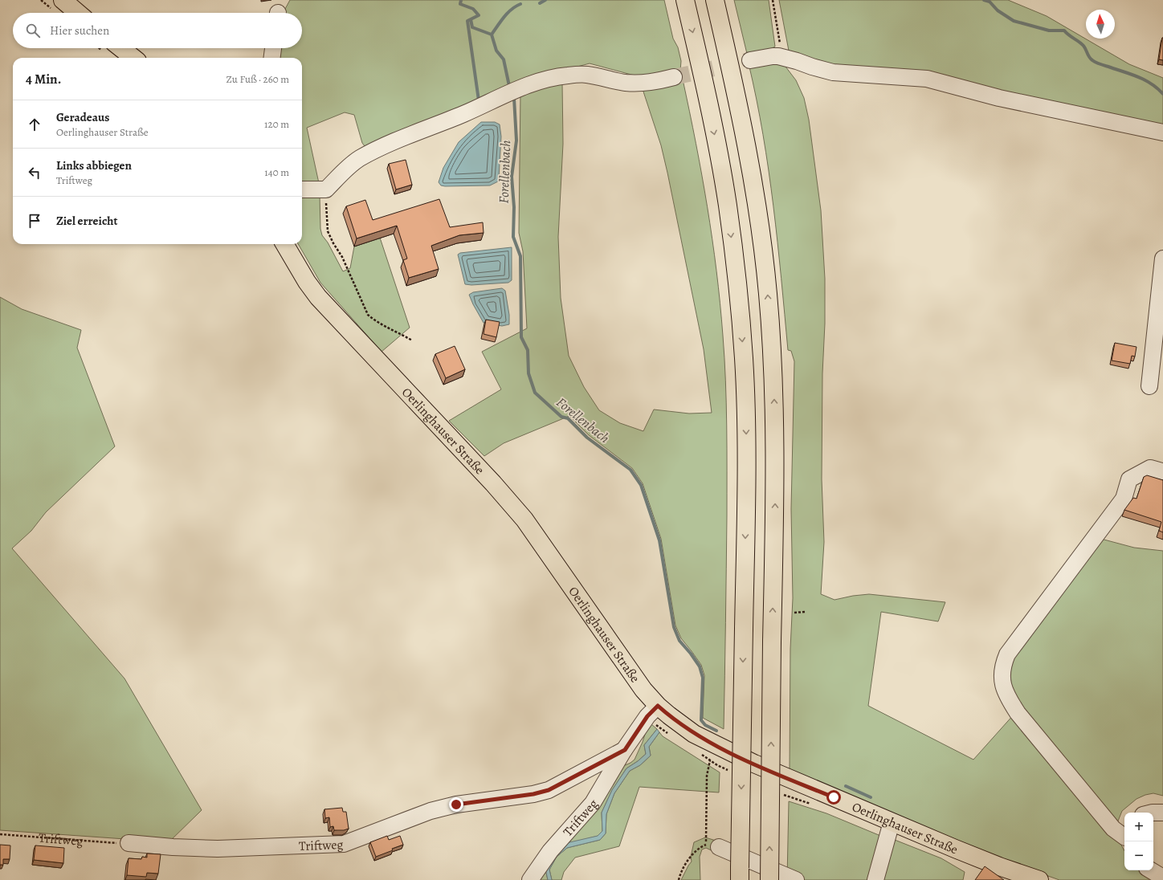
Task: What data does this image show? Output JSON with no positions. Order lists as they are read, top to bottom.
{
  "streets": {
    "main road": ["Oerlinghauser Straße"],
    "street": ["Triftweg"]
  },
  "crossings": [
    ["Oerlinghauser Straße", "Triftweg"]
  ],
  "water": ["Forellenbach"],
  "north": "top",
  "page": {
    "search": "Hier suchen",
    "heading": ["4 Min.", "Zu Fuß · 260 m"],
    "list": [
      ["Geradeaus", "Oerlinghauser Straße", "120 m"],
      ["Links abbiegen", "Triftweg", "140 m"],
      "Ziel erreicht"
    ],
    "map_buttons": ["+", "−"]
  }
}
